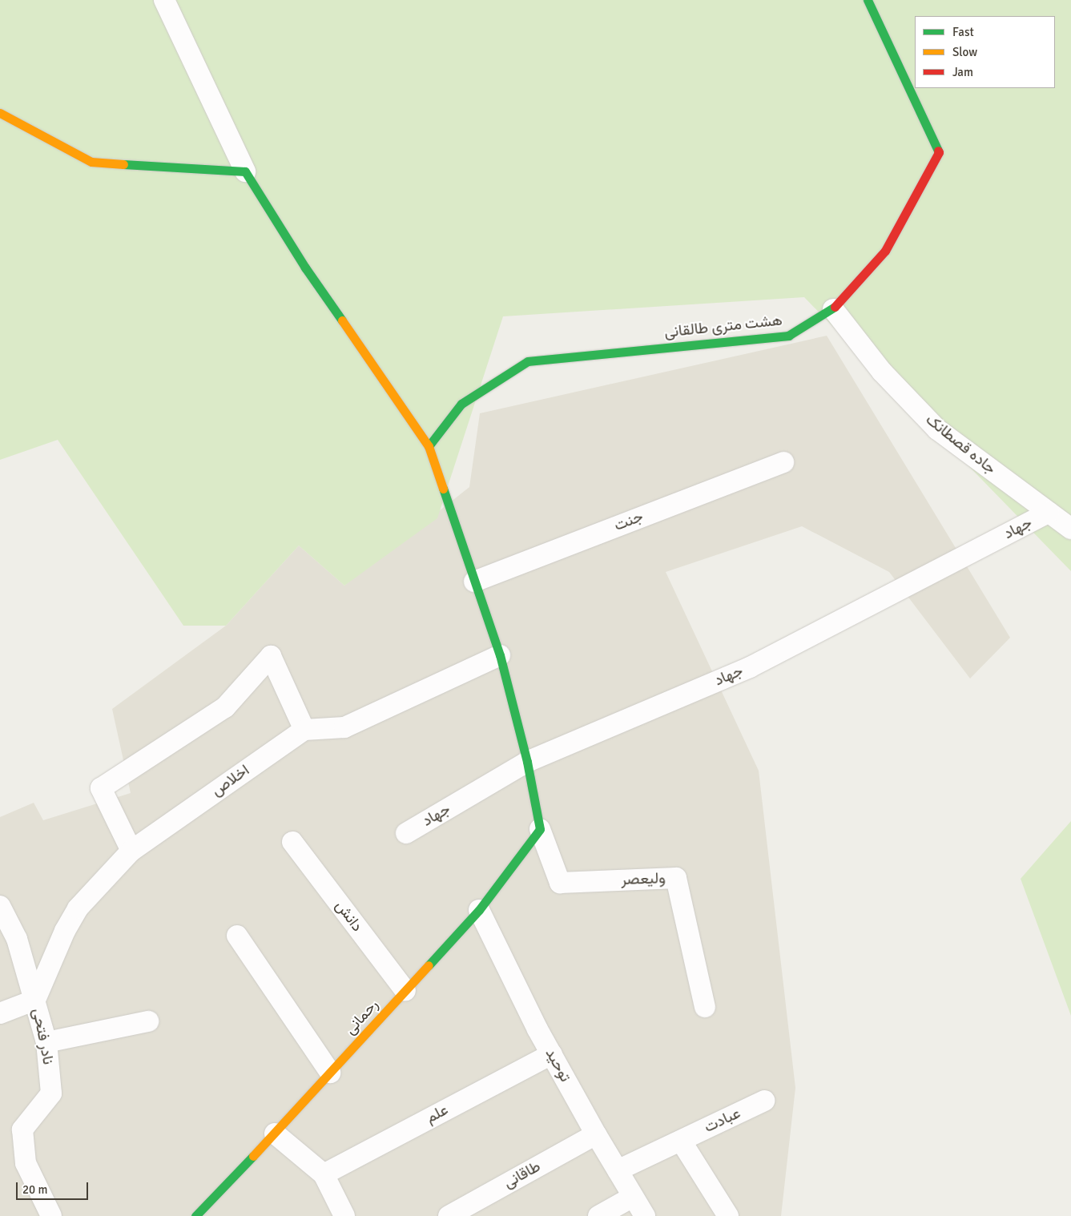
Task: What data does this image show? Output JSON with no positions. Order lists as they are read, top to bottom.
{
  "streets": {
    "street": [
      "هشت متری طالقانی",
      "جاده قصطانک",
      "جنت",
      "جهاد",
      "اخلاص",
      "ولیعصر",
      "دانش",
      "رحمانی",
      "نادر فتحی",
      "توحید",
      "علم",
      "عبادت",
      "طاقانی"
    ]
  },
  "crossings": [
    ["هشت متری طالقانی", "جاده قصطانک"],
    ["جاده قصطانک", "جهاد"],
    ["اخلاص", "نادر فتحی"],
    ["ولیعصر", "رحمانی"],
    ["دانش", "رحمانی"],
    ["رحمانی", "توحید"],
    ["توحید", "علم"],
    ["توحید", "عبادت"],
    ["توحید", "طاقانی"]
  ],
  "legend": ["Fast", "Slow", "Jam"],
  "scale_bar": "20 m"
}
